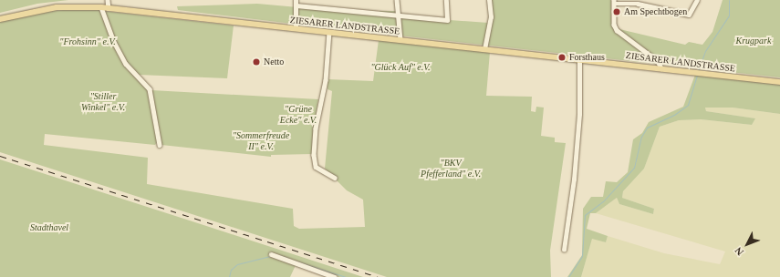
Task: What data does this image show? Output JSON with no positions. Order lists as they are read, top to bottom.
{
  "streets": {
    "main road": ["ZIESARER LANDSTRASSE"]
  },
  "parks": [
    "Krugpark",
    "\"Frohsinn\" e.V.",
    "\"Glück Auf\" e.V.",
    "\"Stiller Winkel\" e.V.",
    "\"Grüne Ecke\" e.V.",
    "\"Sommerfreude II\" e.V.",
    "\"BKV Pfefferland\" e.V.",
    "Stadthavel"
  ],
  "places": ["Am Spechtbogen", "Forsthaus", "Netto"],
  "north": "bottom left"
}
